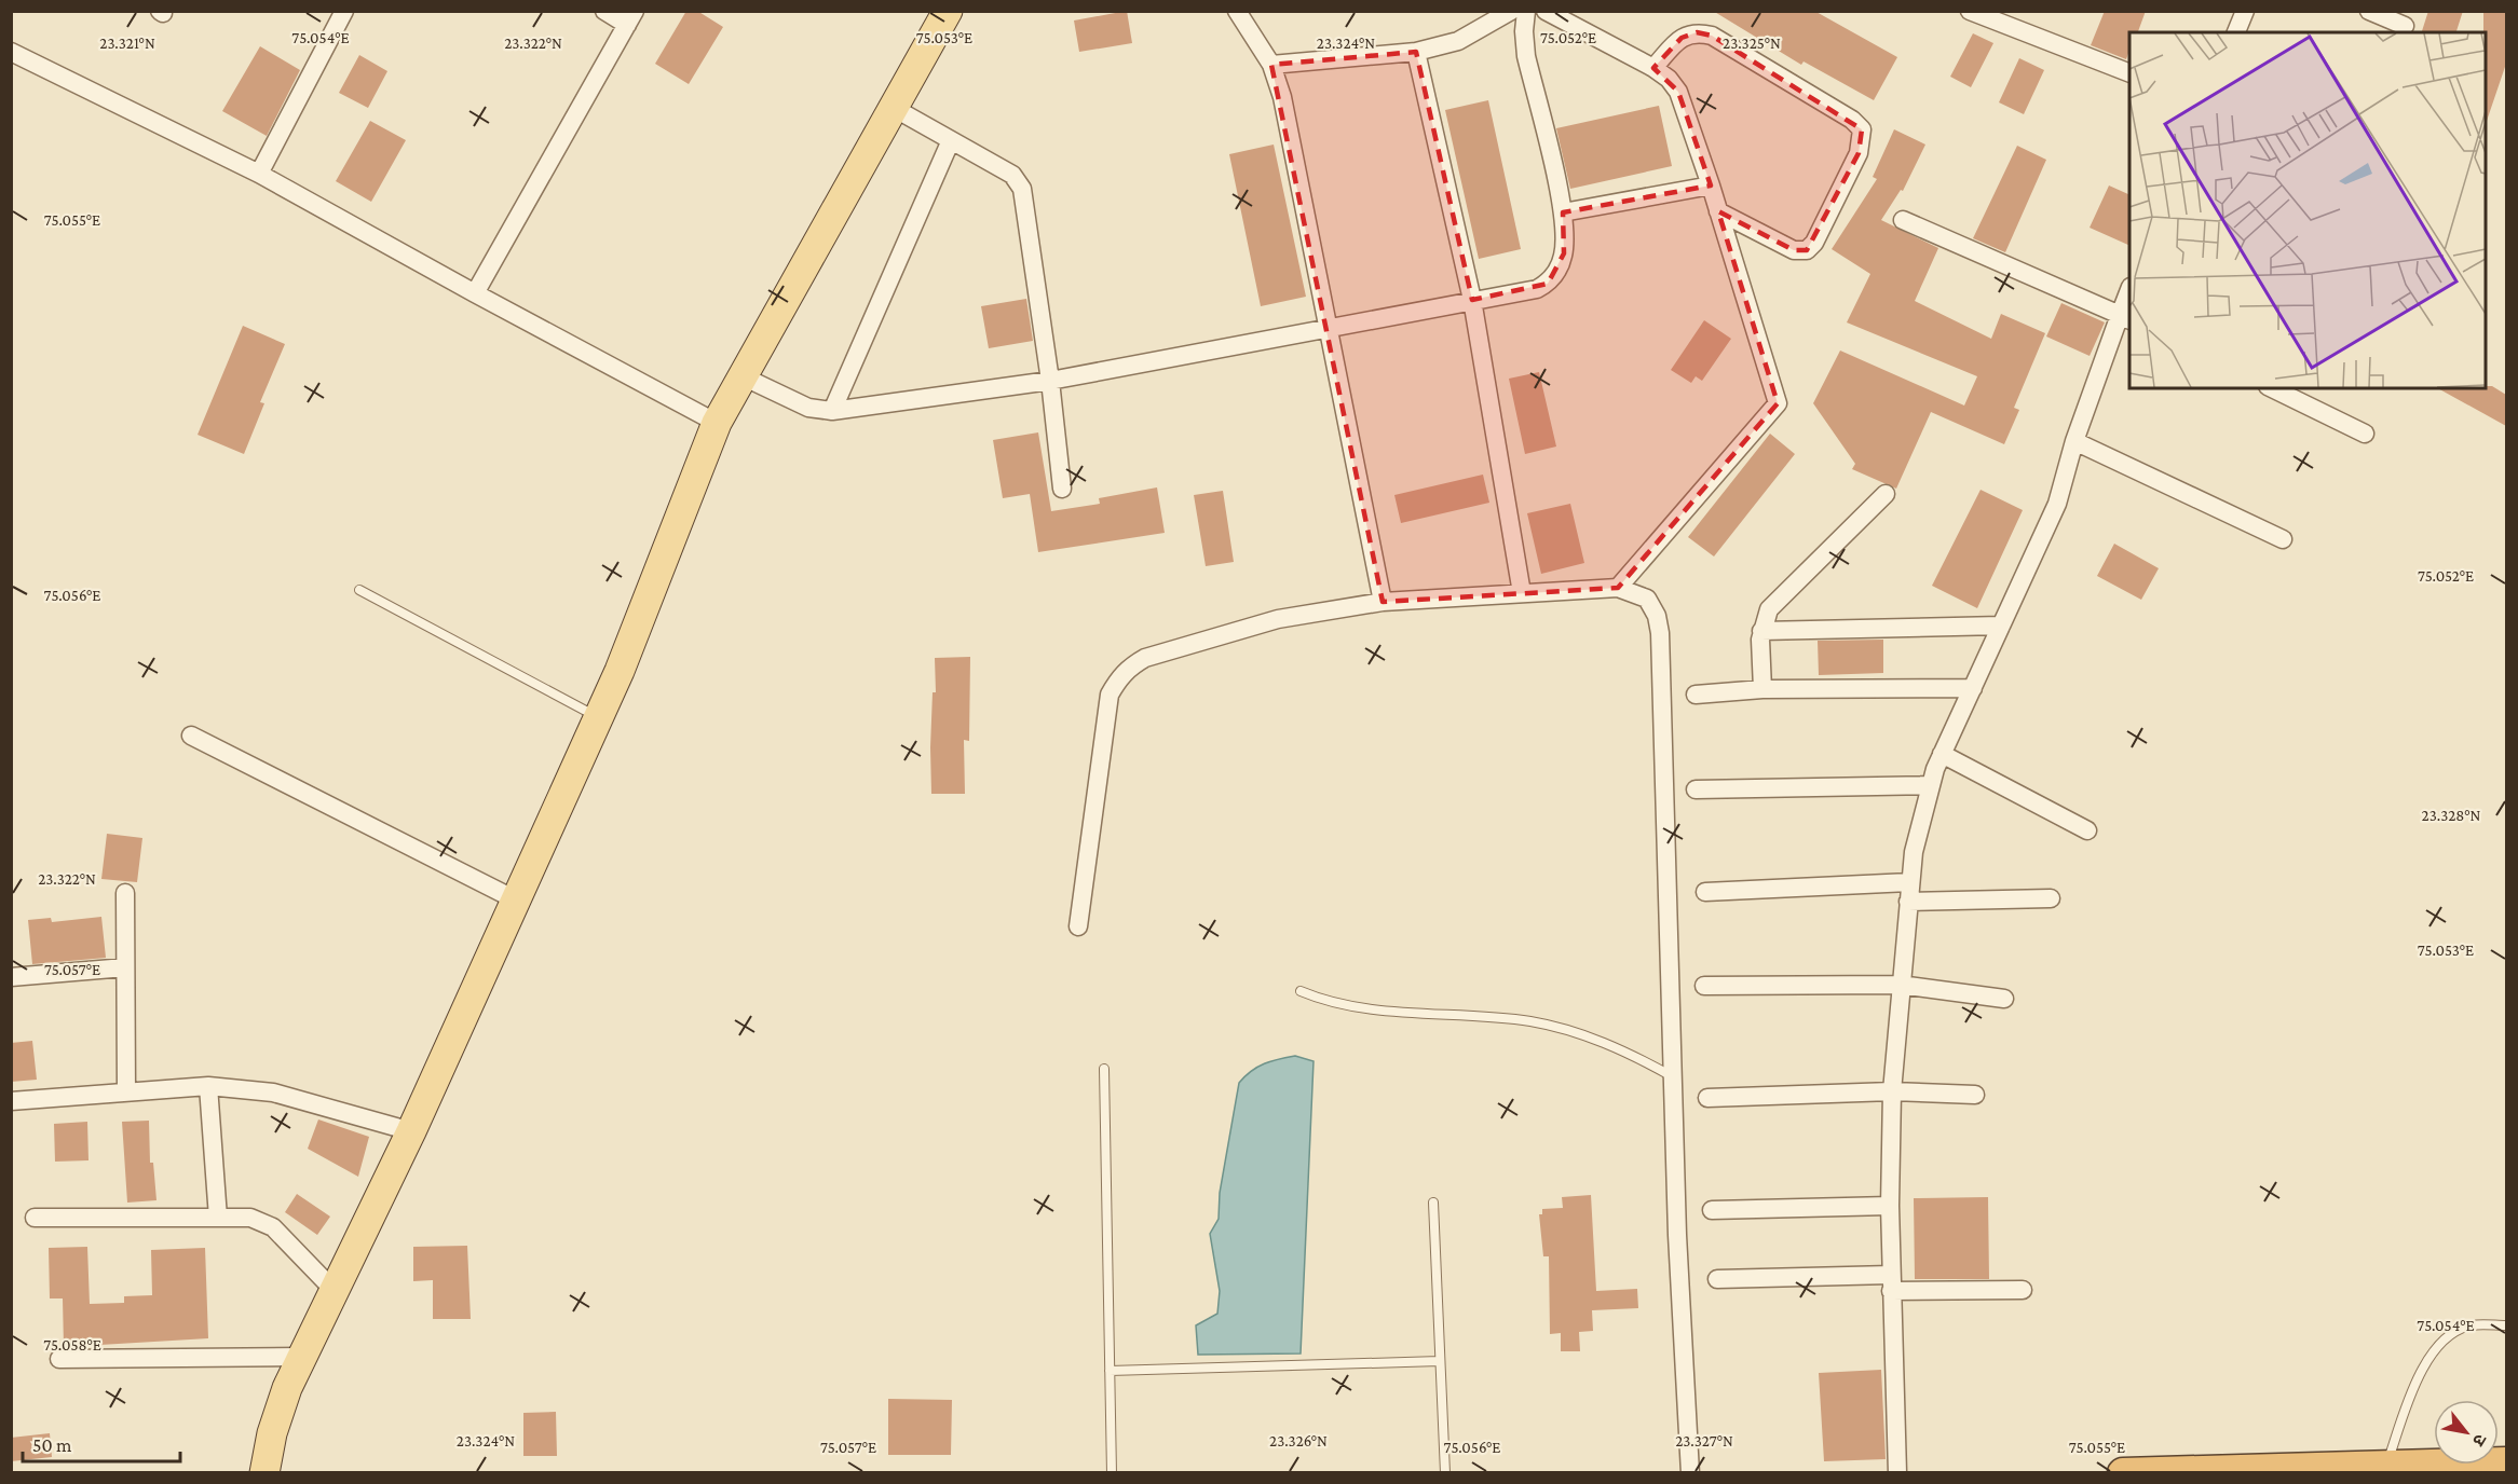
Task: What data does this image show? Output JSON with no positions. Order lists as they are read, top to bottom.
{
  "scale_bar": "50 m",
  "north": "bottom right",
  "coordinates": [
    "75.054°E",
    "75.053°E",
    "75.052°E",
    "23.321°N",
    "23.322°N",
    "23.324°N",
    "23.325°N",
    "75.055°E",
    "75.056°E",
    "23.328°N",
    "75.057°E",
    "75.058°E",
    "23.326°N",
    "23.327°N"
  ]
}
